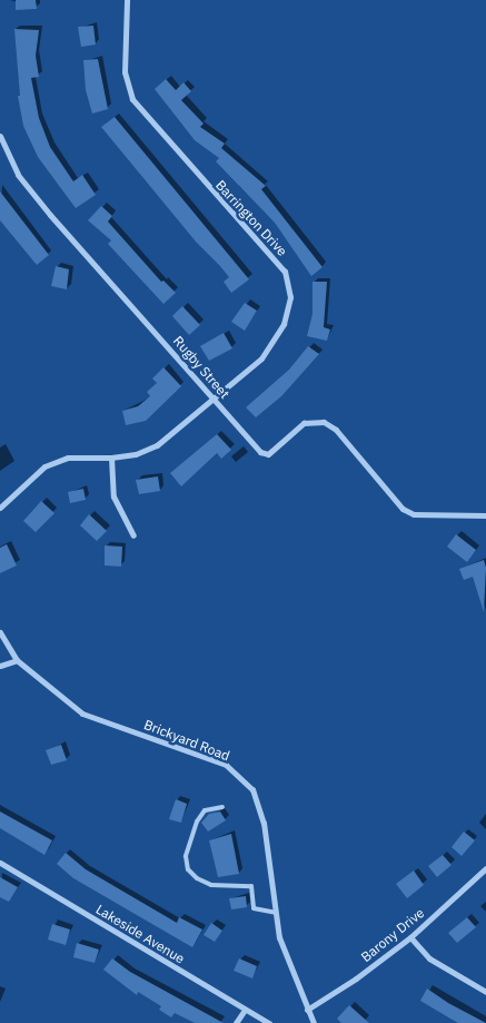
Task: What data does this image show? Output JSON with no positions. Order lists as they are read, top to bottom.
{
  "streets": {
    "street": [
      "Barrington Drive",
      "Rugby Street",
      "Brickyard Road",
      "Lakeside Avenue",
      "Barony Drive"
    ]
  },
  "crossings": [
    ["Barrington Drive", "Rugby Street"],
    ["Brickyard Road", "Barony Drive"]
  ]
}
